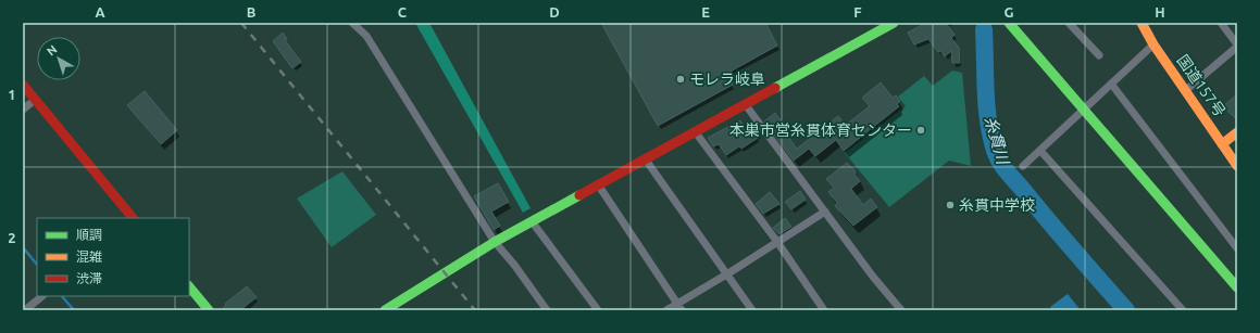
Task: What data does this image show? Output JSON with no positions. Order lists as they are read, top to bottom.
{
  "streets": {
    "main road": ["国道157号"]
  },
  "water": ["糸貫川"],
  "places": ["モレラ岐阜", "本巣市営糸貫体育センター", "糸貫中学校"],
  "legend": ["順調", "混雑", "渋滞"],
  "north": "top left",
  "grid": {
    "columns": [
      "A",
      "B",
      "C",
      "D",
      "E",
      "F",
      "G",
      "H"
    ],
    "rows": ["1", "2"]
  }
}
